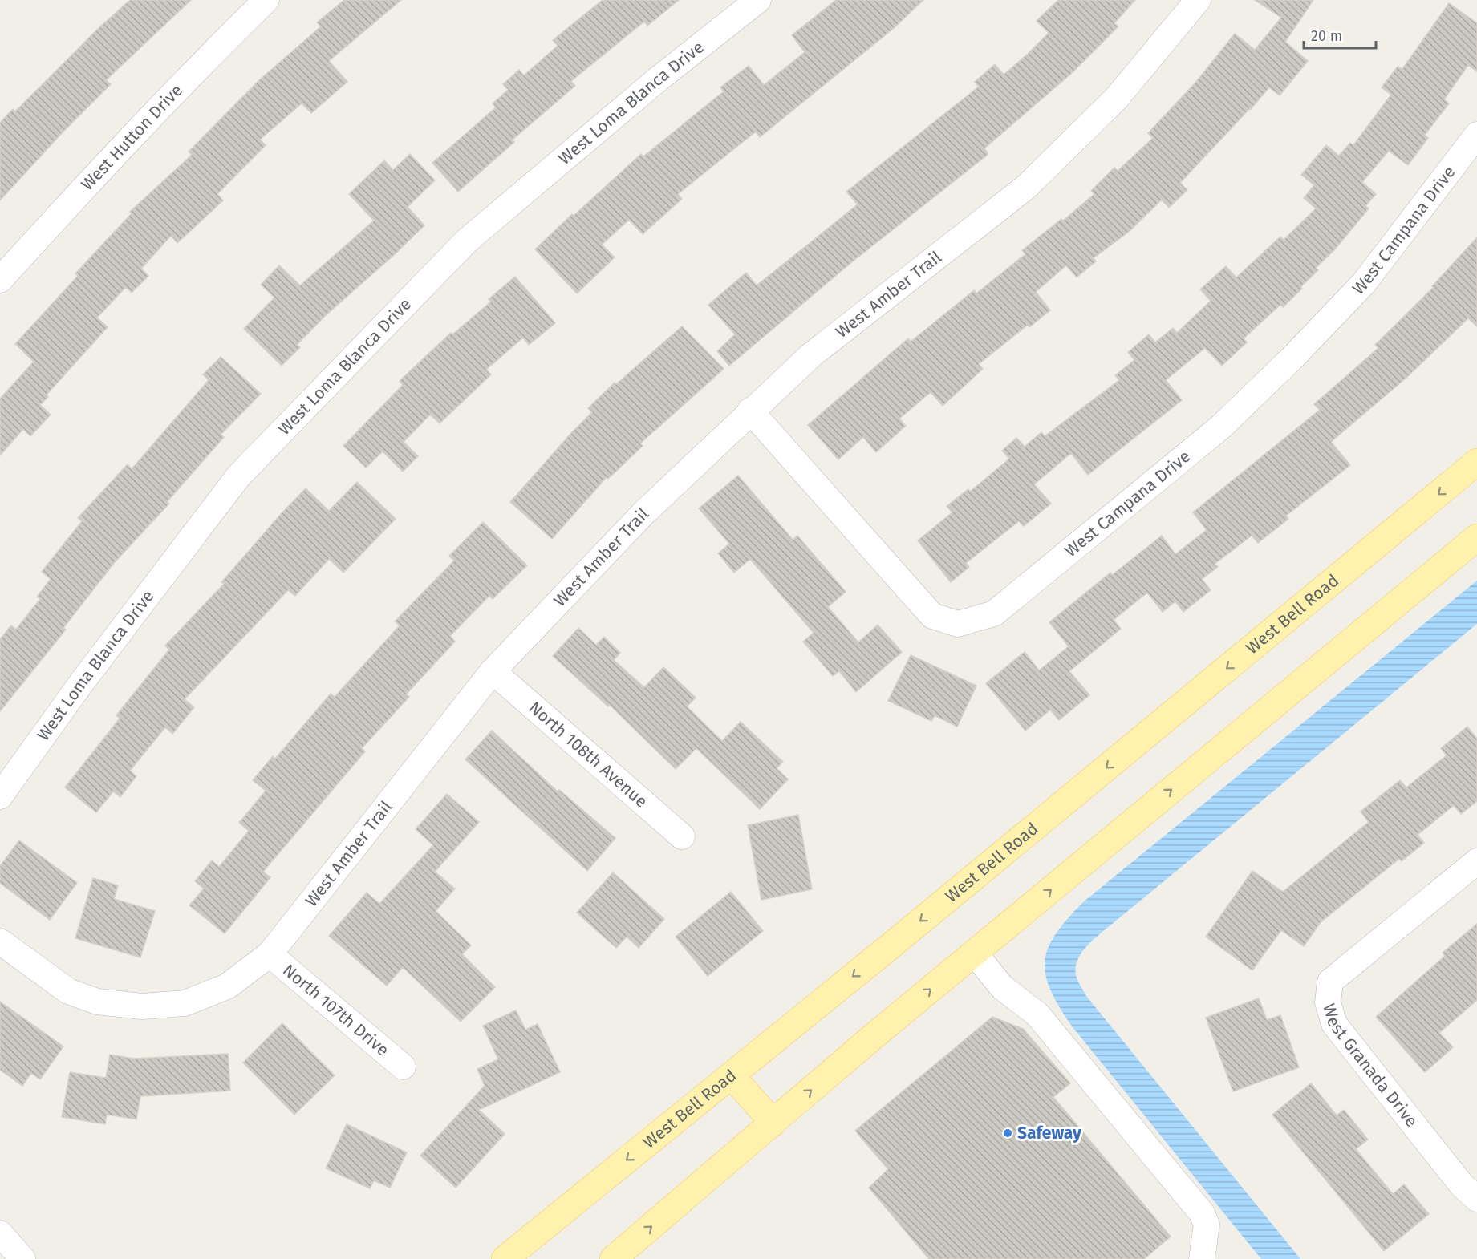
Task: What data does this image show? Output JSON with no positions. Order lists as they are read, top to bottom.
{
  "streets": {
    "main road": ["West Bell Road"],
    "street": [
      "West Loma Blanca Drive",
      "West Hutton Drive",
      "West Campana Drive",
      "West Amber Trail",
      "North 108th Avenue",
      "North 107th Drive",
      "West Granada Drive"
    ]
  },
  "crossings": [
    ["West Campana Drive", "West Amber Trail"],
    ["West Amber Trail", "North 108th Avenue"],
    ["West Amber Trail", "North 107th Drive"]
  ],
  "places": ["Safeway"],
  "scale_bar": "20 m"
}
